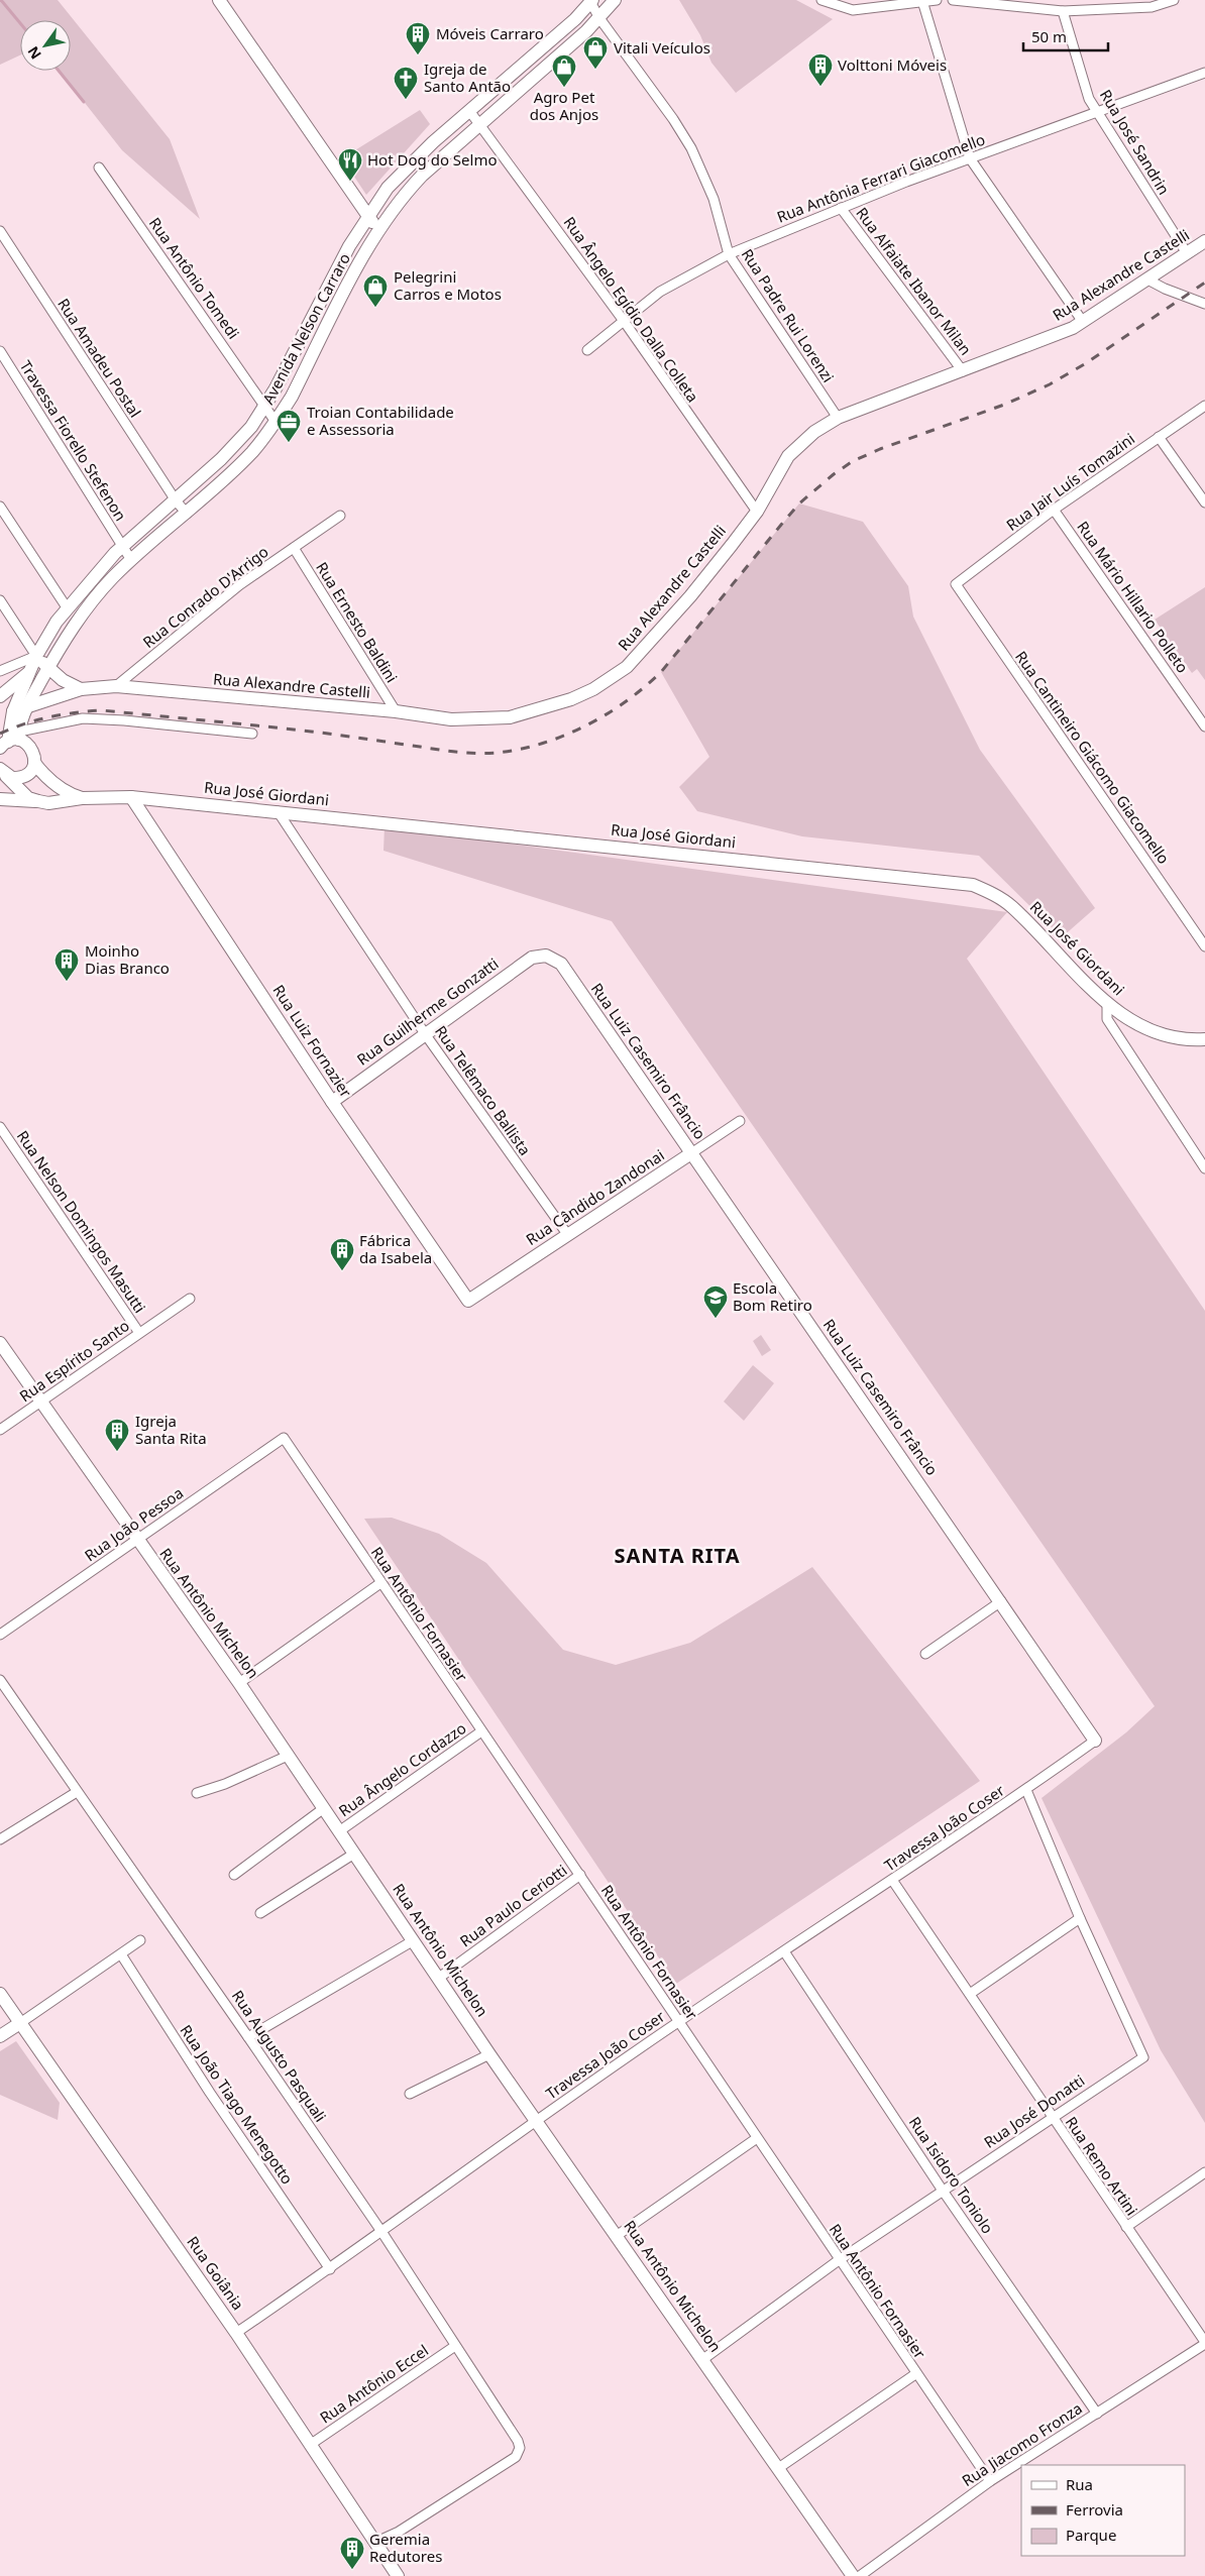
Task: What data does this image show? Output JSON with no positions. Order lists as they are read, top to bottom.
{
  "streets": {
    "street": [
      "Rua José Sandrin",
      "Rua Antônia Ferrari Giacomello",
      "Rua Alexandre Castelli",
      "Rua Antônio Tomedi",
      "Rua Alfaiate Ibanor Milan",
      "Rua Ângelo Egídio Dalla Colleta",
      "Rua Padre Rui Lorenzi",
      "Avenida Nelson Carraro",
      "Rua Amadeu Postal",
      "Travessa Fiorello Stefenon",
      "Rua Jair Luís Tomazini",
      "Rua Conrado D'Arrigo",
      "Rua Mário Hillario Polleto",
      "Rua Ernesto Baldini",
      "Rua Cantineiro Giácomo Giacomello",
      "Rua José Giordani",
      "Rua Guilherme Gonzatti",
      "Rua Luiz Fornazier",
      "Rua Luiz Casemiro Frâncio",
      "Rua Telêmaco Ballista",
      "Rua Cândido Zandonai",
      "Rua Nelson Domingos Masutti",
      "Rua Espírito Santo",
      "Rua João Pessoa",
      "Rua Antônio Michelon",
      "Rua Antônio Fornasier",
      "Rua Ângelo Cordazzo",
      "Travessa João Coser",
      "Rua Paulo Ceriotti",
      "Rua Augusto Pasquali",
      "Rua João Tiago Menegotto",
      "Rua José Donatti",
      "Rua Remo Artini",
      "Rua Isidoro Toniolo",
      "Rua Goiânia",
      "Rua Antônio Eccel",
      "Rua Jiacomo Fronza"
    ]
  },
  "crossings": [
    ["Rua José Sandrin", "Rua Antônia Ferrari Giacomello"],
    ["Rua José Sandrin", "Rua Alexandre Castelli"],
    ["Rua Antônia Ferrari Giacomello", "Rua Alfaiate Ibanor Milan"],
    ["Rua Antônia Ferrari Giacomello", "Rua Ângelo Egídio Dalla Colleta"],
    ["Rua Antônia Ferrari Giacomello", "Rua Padre Rui Lorenzi"],
    ["Rua Alexandre Castelli", "Rua Alfaiate Ibanor Milan"],
    ["Rua Alexandre Castelli", "Rua Ângelo Egídio Dalla Colleta"],
    ["Rua Alexandre Castelli", "Rua Padre Rui Lorenzi"],
    ["Rua Alexandre Castelli", "Avenida Nelson Carraro"],
    ["Rua Alexandre Castelli", "Rua Conrado D'Arrigo"],
    ["Rua Alexandre Castelli", "Rua Ernesto Baldini"],
    ["Rua Antônio Tomedi", "Avenida Nelson Carraro"],
    ["Rua Ângelo Egídio Dalla Colleta", "Avenida Nelson Carraro"],
    ["Rua Padre Rui Lorenzi", "Avenida Nelson Carraro"],
    ["Avenida Nelson Carraro", "Rua Amadeu Postal"],
    ["Avenida Nelson Carraro", "Travessa Fiorello Stefenon"],
    ["Avenida Nelson Carraro", "Rua José Giordani"],
    ["Rua Jair Luís Tomazini", "Rua Mário Hillario Polleto"],
    ["Rua Jair Luís Tomazini", "Rua Cantineiro Giácomo Giacomello"],
    ["Rua Conrado D'Arrigo", "Rua Ernesto Baldini"],
    ["Rua José Giordani", "Rua Luiz Fornazier"],
    ["Rua José Giordani", "Rua Telêmaco Ballista"],
    ["Rua Guilherme Gonzatti", "Rua Luiz Fornazier"],
    ["Rua Guilherme Gonzatti", "Rua Luiz Casemiro Frâncio"],
    ["Rua Guilherme Gonzatti", "Rua Telêmaco Ballista"],
    ["Rua Luiz Fornazier", "Rua Cândido Zandonai"],
    ["Rua Luiz Casemiro Frâncio", "Rua Cândido Zandonai"],
    ["Rua Luiz Casemiro Frâncio", "Travessa João Coser"],
    ["Rua Telêmaco Ballista", "Rua Cândido Zandonai"],
    ["Rua Nelson Domingos Masutti", "Rua Espírito Santo"],
    ["Rua Espírito Santo", "Rua Antônio Michelon"],
    ["Rua João Pessoa", "Rua Antônio Michelon"],
    ["Rua João Pessoa", "Rua Antônio Fornasier"],
    ["Rua Antônio Michelon", "Rua Ângelo Cordazzo"],
    ["Rua Antônio Michelon", "Travessa João Coser"],
    ["Rua Antônio Michelon", "Rua Paulo Ceriotti"],
    ["Rua Antônio Michelon", "Rua José Donatti"],
    ["Rua Antônio Fornasier", "Rua Ângelo Cordazzo"],
    ["Rua Antônio Fornasier", "Travessa João Coser"],
    ["Rua Antônio Fornasier", "Rua Paulo Ceriotti"],
    ["Rua Antônio Fornasier", "Rua José Donatti"],
    ["Rua Antônio Fornasier", "Rua Jiacomo Fronza"],
    ["Travessa João Coser", "Rua Augusto Pasquali"],
    ["Travessa João Coser", "Rua João Tiago Menegotto"],
    ["Travessa João Coser", "Rua José Donatti"],
    ["Travessa João Coser", "Rua Remo Artini"],
    ["Travessa João Coser", "Rua Isidoro Toniolo"],
    ["Travessa João Coser", "Rua Goiânia"],
    ["Rua Augusto Pasquali", "Rua Goiânia"],
    ["Rua Augusto Pasquali", "Rua Antônio Eccel"],
    ["Rua José Donatti", "Rua Remo Artini"],
    ["Rua José Donatti", "Rua Isidoro Toniolo"],
    ["Rua Remo Artini", "Rua Jiacomo Fronza"],
    ["Rua Isidoro Toniolo", "Rua Jiacomo Fronza"],
    ["Rua Goiânia", "Rua Antônio Eccel"]
  ],
  "districts": ["SANTA RITA"],
  "places": {
    "building": [
      "Móveis Carraro",
      "Volttoni Móveis",
      "Moinho Dias Branco",
      "Fábrica da Isabela",
      "Igreja Santa Rita",
      "Geremia Redutores"
    ],
    "shop": ["Vitali Veículos", "Agro Pet dos Anjos", "Pelegrini Carros e Motos"],
    "church": ["Igreja de Santo Antão"],
    "restaurant": ["Hot Dog do Selmo"],
    "office": ["Troian Contabilidade e Assessoria"],
    "school or university": ["Escola Bom Retiro"]
  },
  "legend": ["Rua", "Ferrovia", "Parque"],
  "scale_bar": "50 m",
  "north": "bottom left"
}
